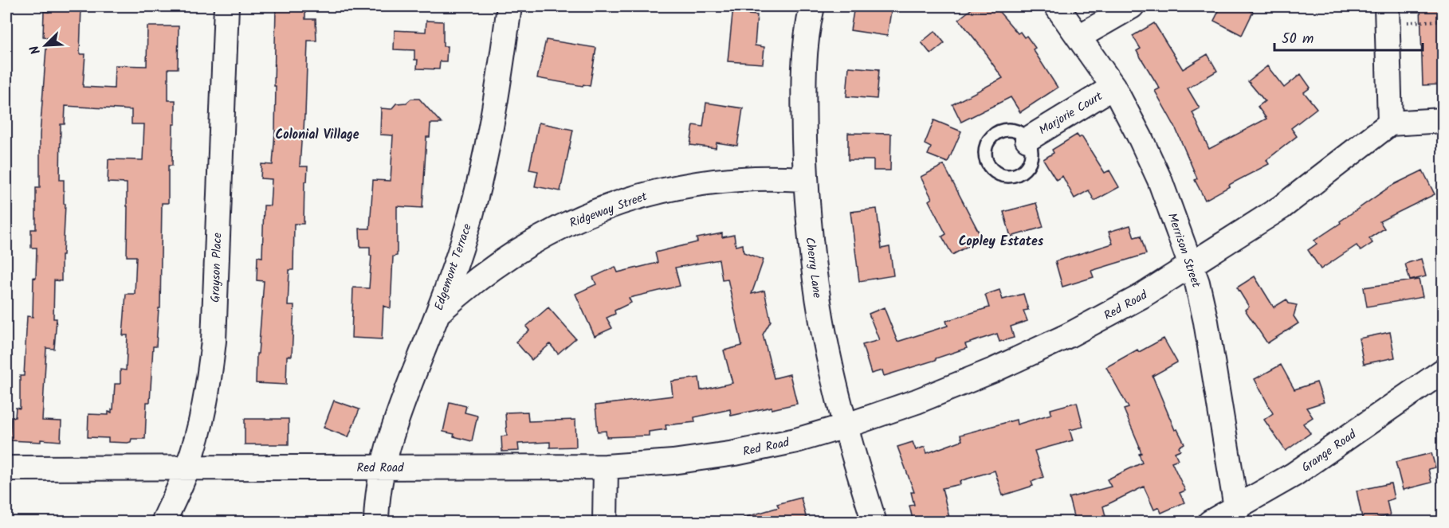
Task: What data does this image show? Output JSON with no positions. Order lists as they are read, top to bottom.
{
  "streets": {
    "street": [
      "Marjorie Court",
      "Ridgeway Street",
      "Merrison Street",
      "Edgemont Terrace",
      "Grayson Place",
      "Cherry Lane",
      "Red Road",
      "Grange Road"
    ]
  },
  "crossings": [
    ["Marjorie Court", "Merrison Street"],
    ["Ridgeway Street", "Edgemont Terrace"],
    ["Ridgeway Street", "Cherry Lane"],
    ["Merrison Street", "Red Road"],
    ["Merrison Street", "Grange Road"],
    ["Edgemont Terrace", "Red Road"],
    ["Grayson Place", "Red Road"],
    ["Cherry Lane", "Red Road"]
  ],
  "districts": ["Colonial Village", "Copley Estates"],
  "scale_bar": "50 m",
  "north": "bottom left"
}
